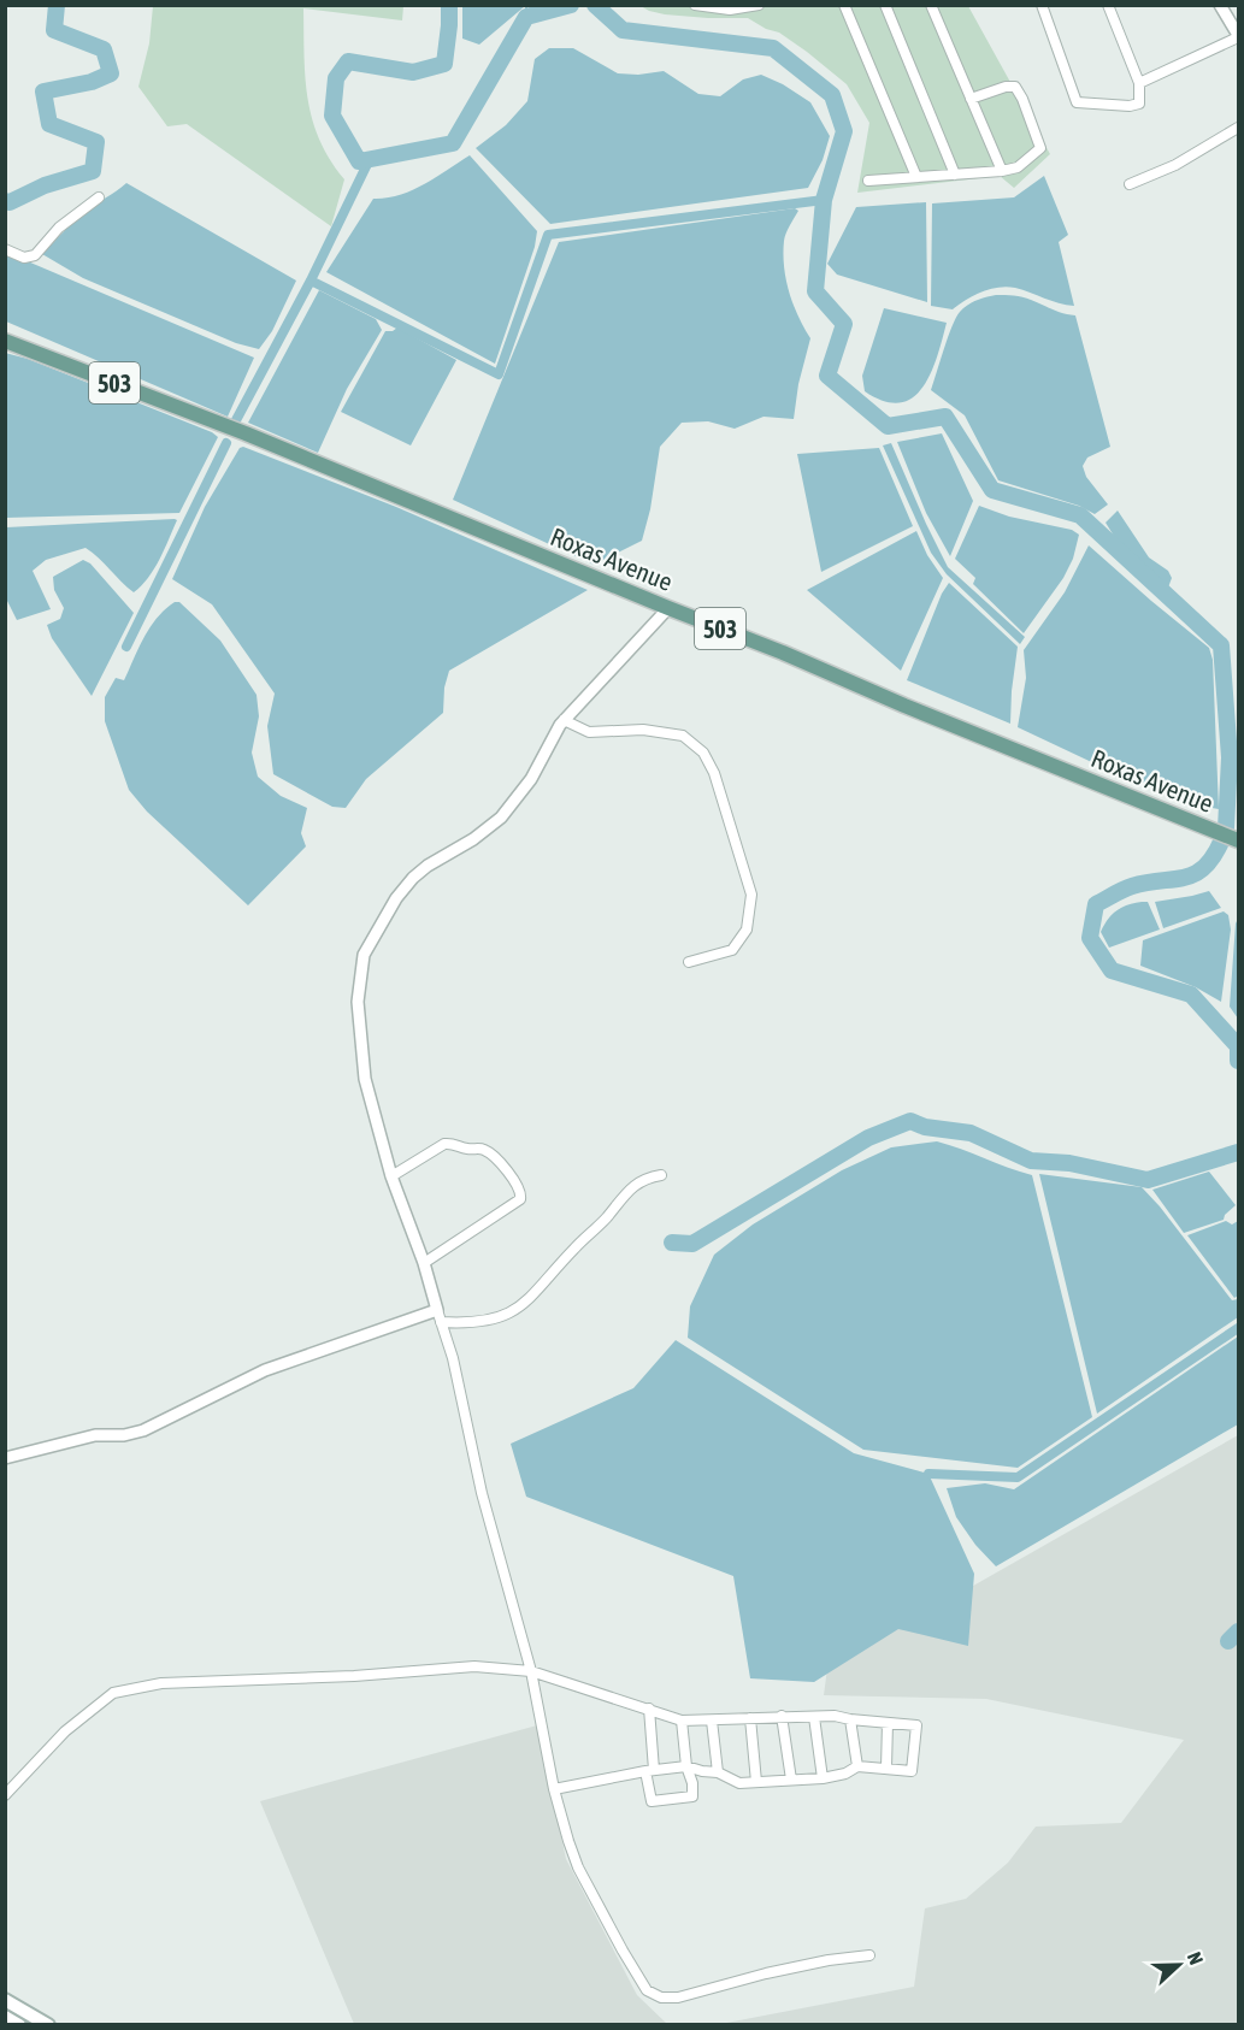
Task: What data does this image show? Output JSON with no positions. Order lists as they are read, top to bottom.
{
  "streets": {
    "main road": ["503", "Roxas Avenue"]
  },
  "north": "right"
}
